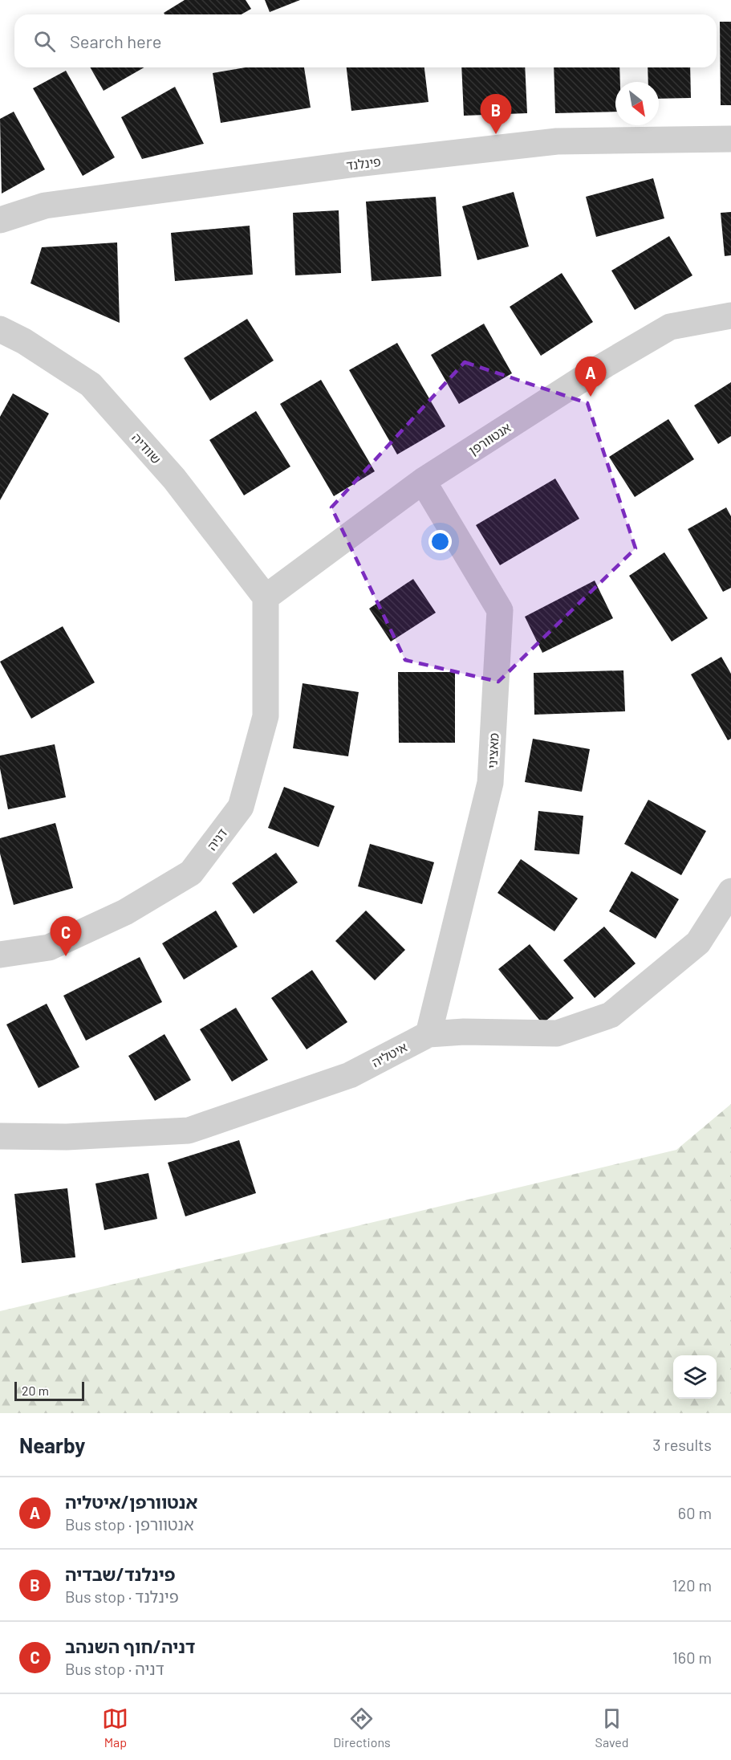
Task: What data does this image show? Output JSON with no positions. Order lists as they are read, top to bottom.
{
  "streets": {
    "street": [
      "פינלנד",
      "אנטוורפן",
      "שוודיה",
      "מאציני",
      "דניה",
      "איטליה"
    ]
  },
  "crossings": [
    ["אנטוורפן", "שוודיה"],
    ["אנטוורפן", "מאציני"],
    ["אנטוורפן", "דניה"],
    ["שוודיה", "דניה"],
    ["מאציני", "איטליה"]
  ],
  "scale_bar": "20 m",
  "north": "bottom right",
  "page": {
    "search": "Search here",
    "pins": ["B", "A", "C"],
    "scale": "20 m",
    "heading": ["Nearby", "3 results"],
    "list": [
      {
        "mark": "A",
        "name": "אנטוורפן/איטליה",
        "note": "Bus stop · אנטוורפן",
        "value": "60 m"
      },
      {
        "mark": "B",
        "name": "פינלנד/שבדיה",
        "note": "Bus stop · פינלנד",
        "value": "120 m"
      },
      {
        "mark": "C",
        "name": "דניה/חוף השנהב",
        "note": "Bus stop · דניה",
        "value": "160 m"
      }
    ],
    "nav": ["Map", "Directions", "Saved"]
  }
}
